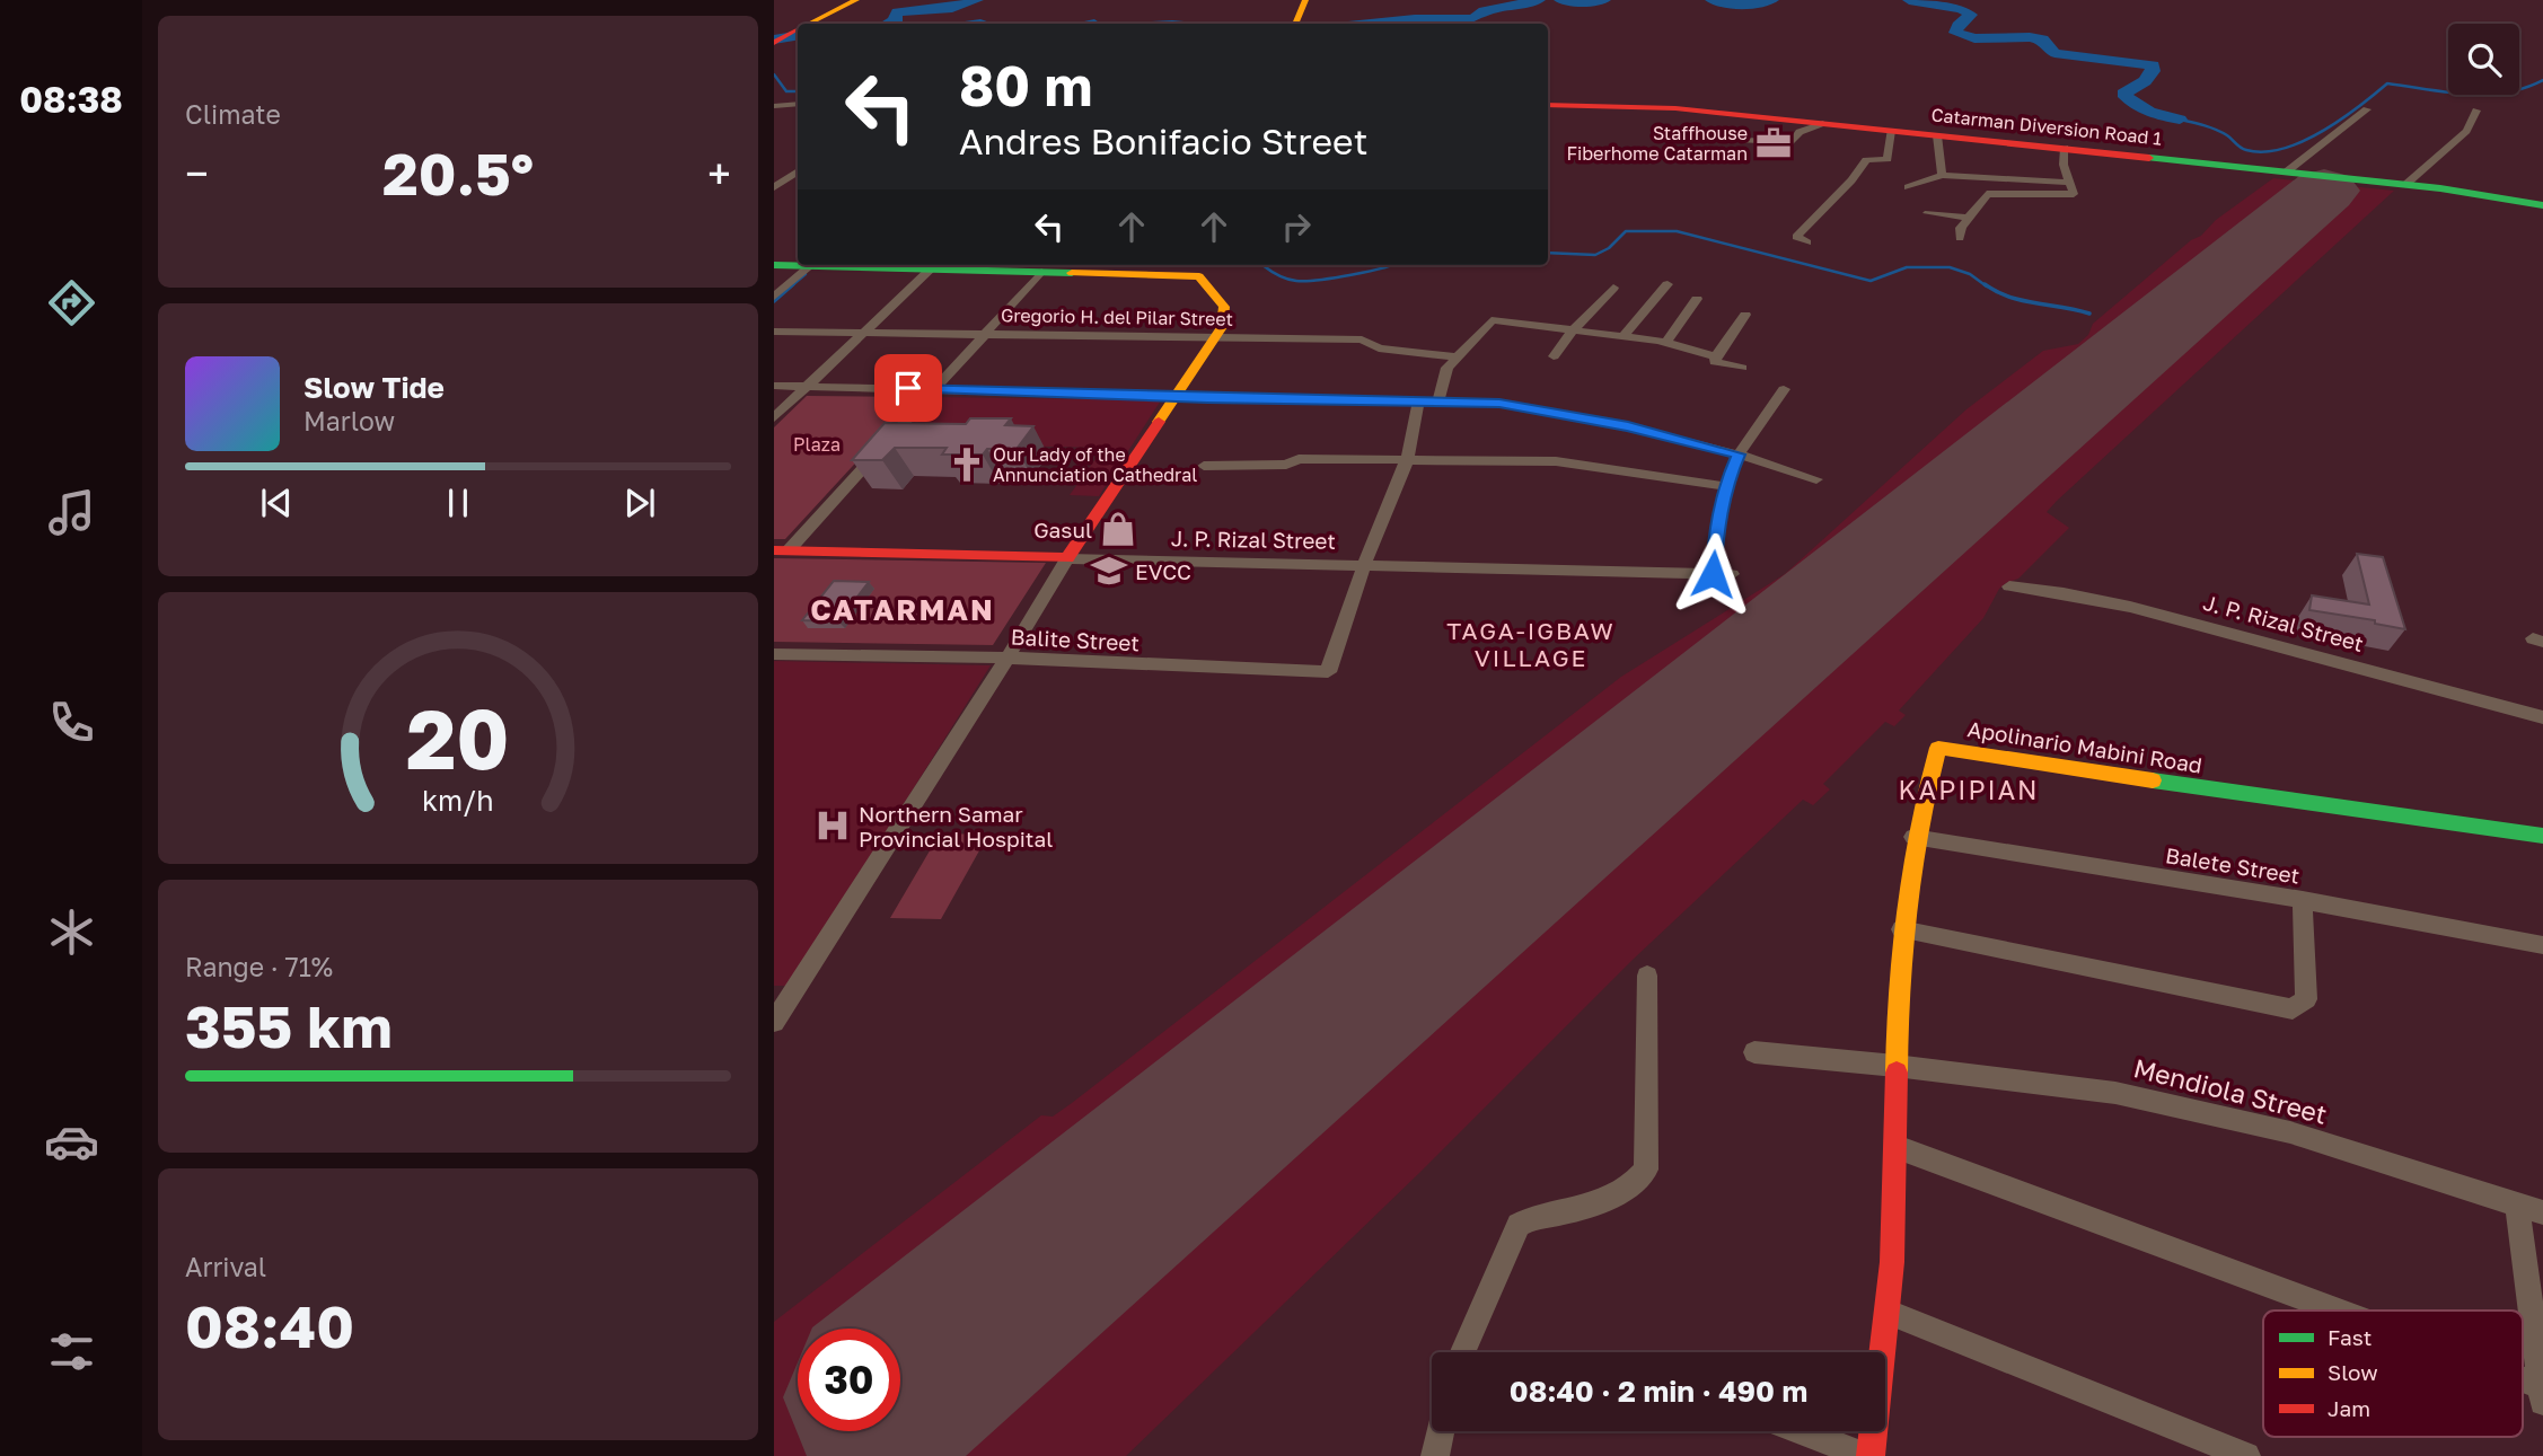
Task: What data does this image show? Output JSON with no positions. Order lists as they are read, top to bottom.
{
  "streets": {
    "main road": ["Catarman Diversion Road 1", "J. P. Rizal Street", "Apolinario Mabini Road"],
    "street": [
      "Gregorio H. del Pilar Street",
      "Balite Street",
      "Balete Street",
      "Mendiola Street"
    ]
  },
  "crossings": [
    ["J. P. Rizal Street", "Balite Street"],
    ["Apolinario Mabini Road", "Balete Street"],
    ["Apolinario Mabini Road", "Mendiola Street"]
  ],
  "districts": ["CATARMAN", "TAGA-IGBAW VILLAGE", "KAPIPIAN"],
  "parks": ["Plaza"],
  "places": {
    "office": ["Staffhouse Fiberhome Catarman"],
    "church": ["Our Lady of the Annunciation Cathedral"],
    "shop": ["Gasul"],
    "school or university": ["EVCC"],
    "hospital": ["Northern Samar Provincial Hospital"]
  },
  "legend": ["Fast", "Slow", "Jam"],
  "page": {
    "tabs": "08:38",
    "tile": [
      "Climate",
      ["Range · 71%", "355 km"],
      ["Arrival", "08:40"]
    ],
    "turn": ["80 m", "Andres Bonifacio Street"],
    "heat": ["−", "20.5°", "+"],
    "song": ["Slow Tide", "Marlow"],
    "limit": "30",
    "trip": "08:40 · 2 min · 490 m",
    "gauge": ["20", "km/h"]
  }
}
